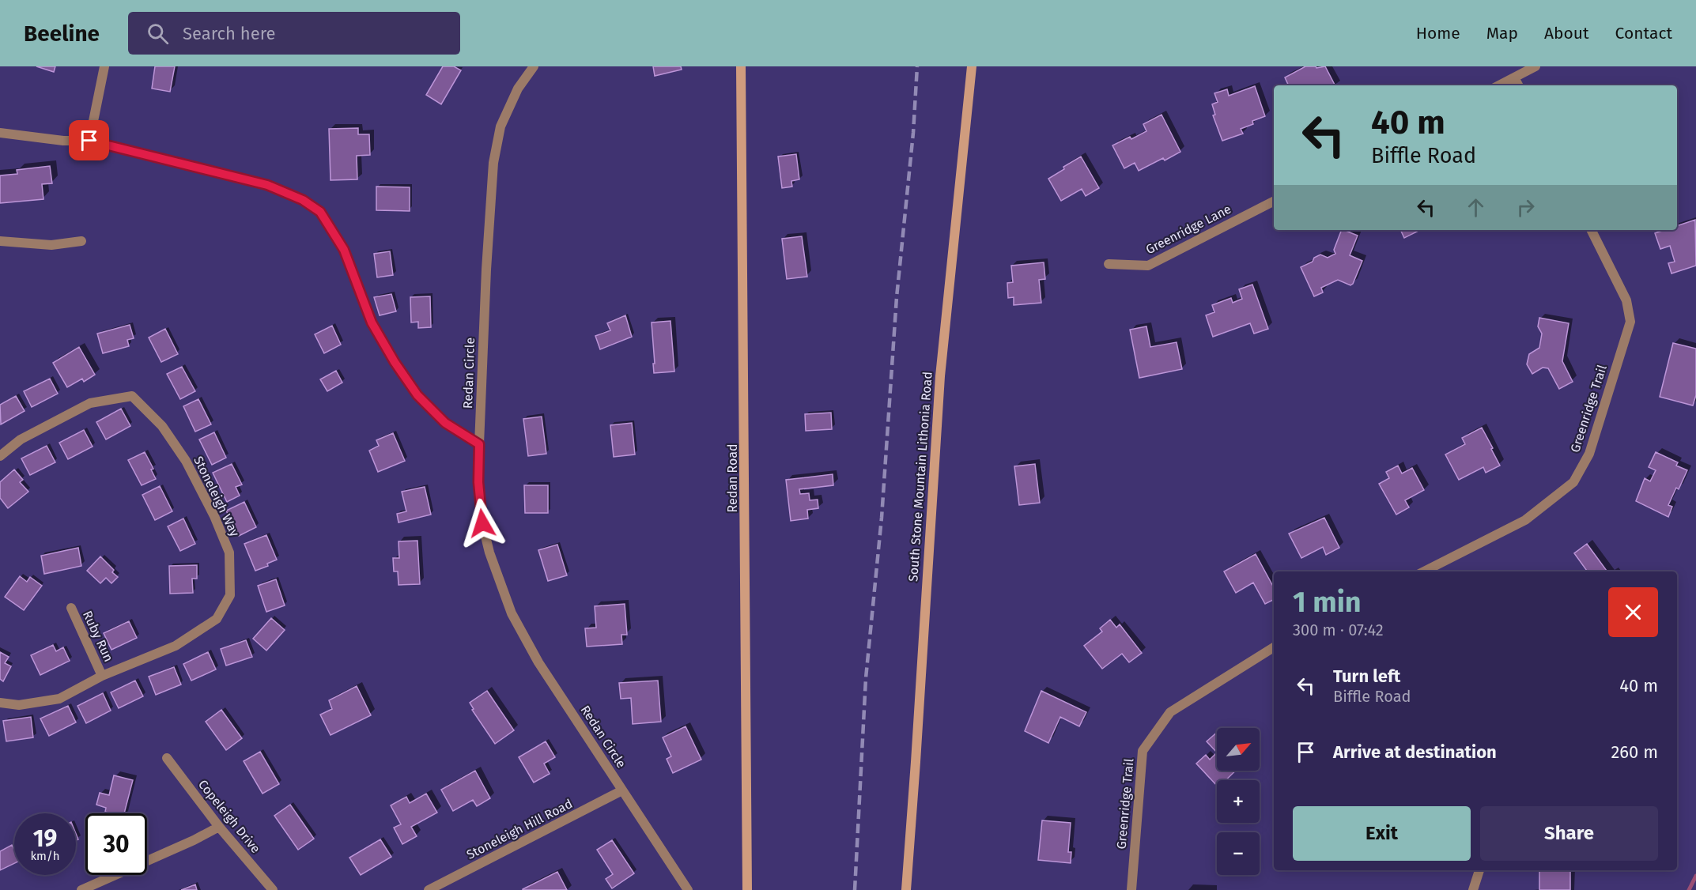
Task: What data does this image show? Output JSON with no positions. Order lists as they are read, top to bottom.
{
  "streets": {
    "main road": ["South Stone Mountain Lithonia Road", "Redan Road"],
    "street": [
      "Greenridge Lane",
      "Redan Circle",
      "Greenridge Trail",
      "Stoneleigh Way",
      "Ruby Run",
      "Copeleigh Drive",
      "Stoneleigh Hill Road"
    ]
  },
  "crossings": [
    ["Redan Circle", "Stoneleigh Hill Road"],
    ["Stoneleigh Way", "Ruby Run"]
  ],
  "north": "top right",
  "page": {
    "header": "Beeline",
    "search": "Search here",
    "nav": [
      "Home",
      "Map",
      "About",
      "Contact"
    ],
    "turn": ["40 m", "Biffle Road"],
    "heading": ["1 min", "300 m · 07:42"],
    "list": [
      {
        "name": "Turn left",
        "note": "Biffle Road",
        "value": "40 m"
      },
      {
        "name": "Arrive at destination",
        "value": "260 m"
      }
    ],
    "map_buttons": ["+", "−"],
    "buttons": ["Exit", "Share"],
    "speed": "19 km/h",
    "limit": "30"
  }
}
